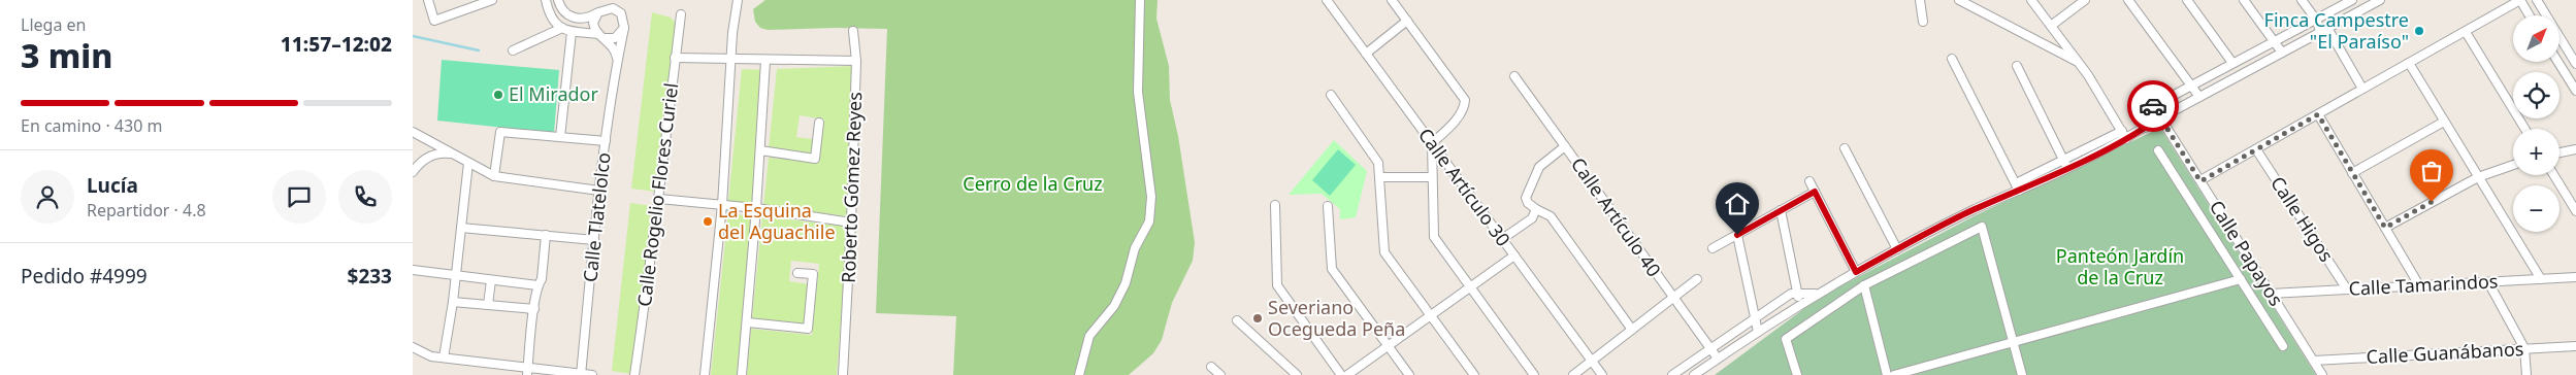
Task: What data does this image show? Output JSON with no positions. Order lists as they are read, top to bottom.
{
  "streets": {
    "street": [
      "Roberto Gómez Reyes",
      "Calle Artículo 30",
      "Calle Rogelio Flores Curiel",
      "Calle Tlatelolco",
      "Calle Artículo 40",
      "Calle Higos",
      "Calle Papayos",
      "Calle Tamarindos",
      "Calle Guanábanos"
    ]
  },
  "crossings": [
    ["Calle Higos", "Calle Tamarindos"],
    ["Calle Papayos", "Calle Tamarindos"],
    ["Calle Papayos", "Calle Guanábanos"]
  ],
  "parks": ["Cerro de la Cruz", "Panteón Jardín de la Cruz"],
  "places": [
    "Finca Campestre \"El Paraíso\"",
    "El Mirador",
    "La Esquina del Aguachile",
    "Severiano Ocegueda Peña"
  ],
  "north": "top right",
  "page": {
    "heading": ["3 min", "Llega en", "11:57–12:02"],
    "panel": [
      "Lucía",
      "Repartidor · 4.8",
      "Pedido #4999",
      "$233"
    ],
    "map_buttons": ["+", "−"],
    "bar": "En camino · 430 m"
  }
}
